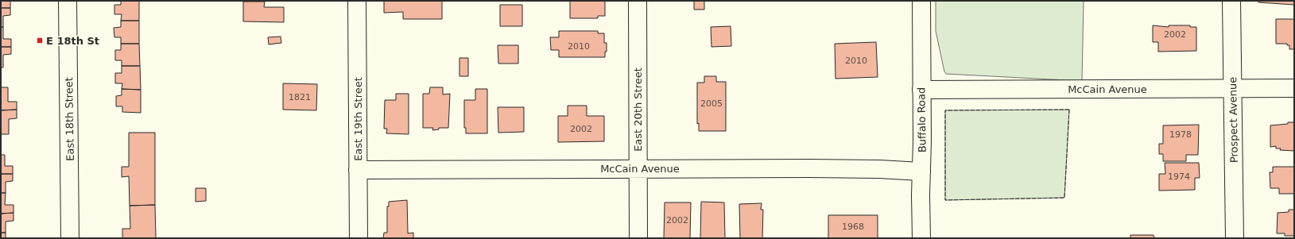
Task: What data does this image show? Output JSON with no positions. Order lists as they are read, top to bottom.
{
  "streets": {
    "street": [
      "McCain Avenue",
      "East 20th Street",
      "East 18th Street",
      "East 19th Street",
      "Buffalo Road",
      "Prospect Avenue"
    ]
  },
  "crossings": [
    ["McCain Avenue", "East 20th Street"],
    ["McCain Avenue", "East 19th Street"],
    ["McCain Avenue", "Buffalo Road"],
    ["McCain Avenue", "Prospect Avenue"]
  ],
  "places": {
    "transit": ["E 18th St"]
  },
  "house_numbers": [
    "2002",
    "2010",
    "2010",
    "1821",
    "2005",
    "2002",
    "1978",
    "1974",
    "2002",
    "1968"
  ]
}
